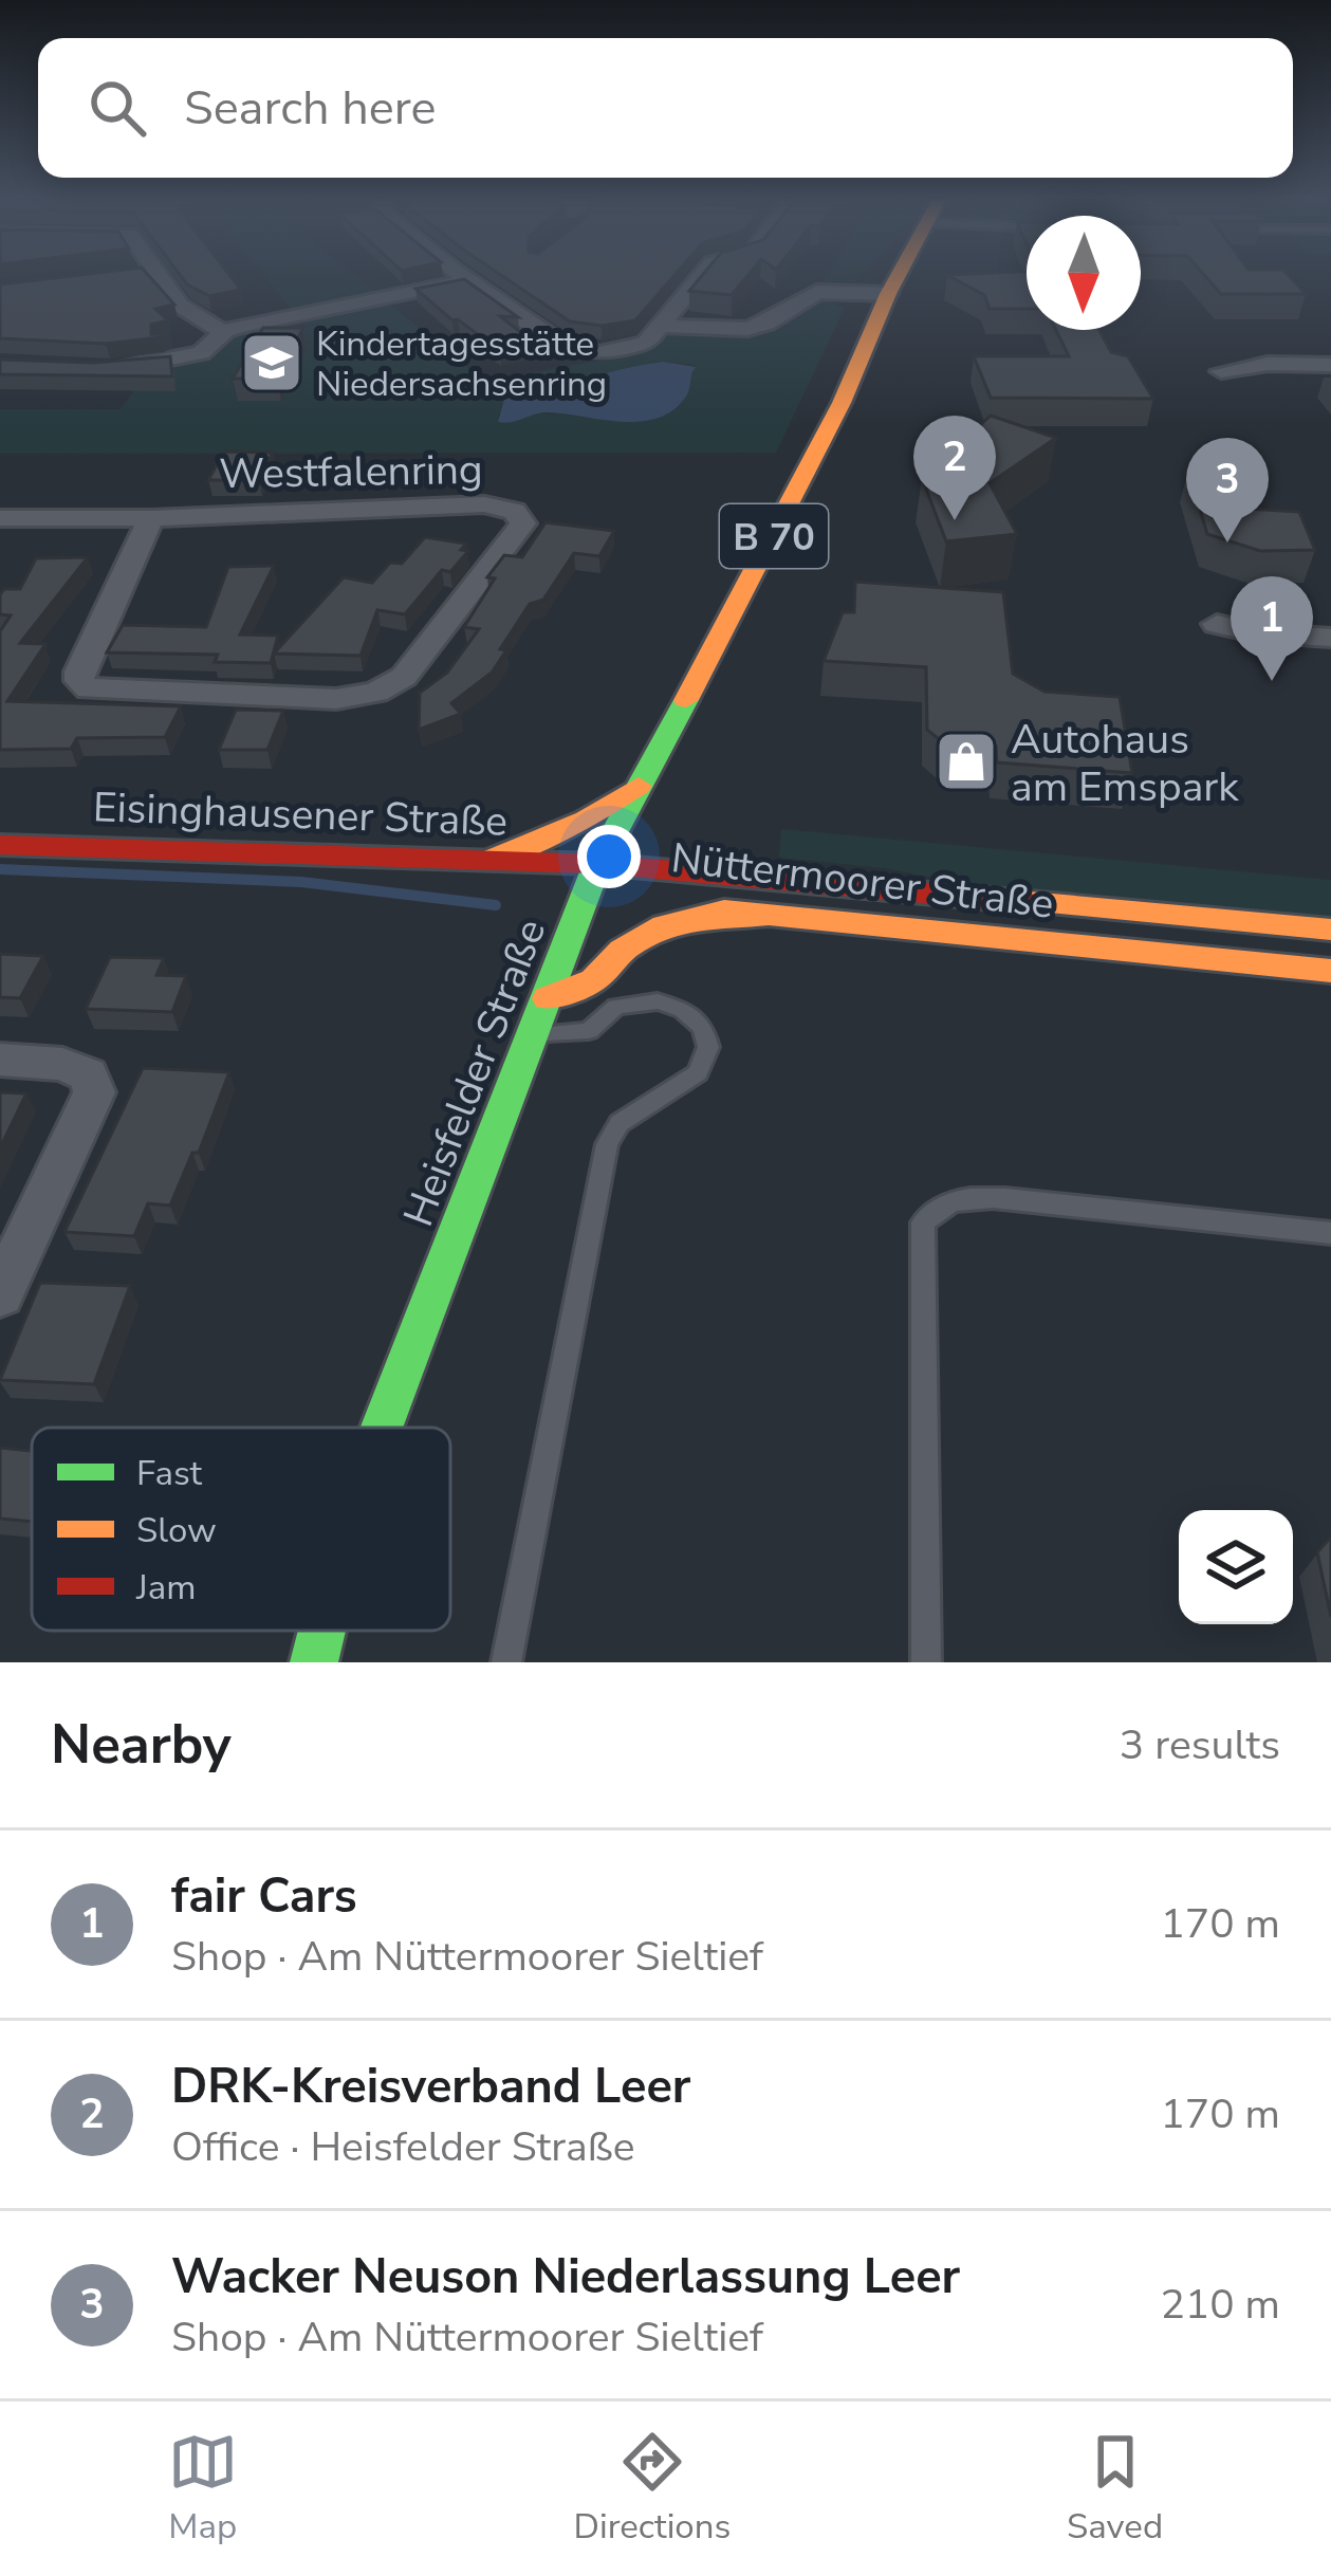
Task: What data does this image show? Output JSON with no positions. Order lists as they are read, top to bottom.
{
  "streets": {
    "main road": [
      "B 70",
      "Eisinghausener Straße",
      "Nüttermoorer Straße",
      "Heisfelder Straße"
    ],
    "street": ["Westfalenring"]
  },
  "crossings": [
    ["B 70", "Eisinghausener Straße"],
    ["B 70", "Heisfelder Straße"],
    ["Eisinghausener Straße", "Nüttermoorer Straße"],
    ["Eisinghausener Straße", "Heisfelder Straße"],
    ["Nüttermoorer Straße", "Heisfelder Straße"]
  ],
  "places": {
    "school or university": ["Kindertagesstätte Niedersachsenring"],
    "shop": ["Autohaus am Emspark"]
  },
  "legend": ["Fast", "Slow", "Jam"],
  "north": "bottom",
  "page": {
    "search": "Search here",
    "pins": ["2", "3", "1"],
    "heading": ["Nearby", "3 results"],
    "list": [
      {
        "mark": "1",
        "name": "fair Cars",
        "note": "Shop · Am Nüttermoorer Sieltief",
        "value": "170 m"
      },
      {
        "mark": "2",
        "name": "DRK-Kreisverband Leer",
        "note": "Office · Heisfelder Straße",
        "value": "170 m"
      },
      {
        "mark": "3",
        "name": "Wacker Neuson Niederlassung Leer",
        "note": "Shop · Am Nüttermoorer Sieltief",
        "value": "210 m"
      }
    ],
    "nav": ["Map", "Directions", "Saved"]
  }
}
